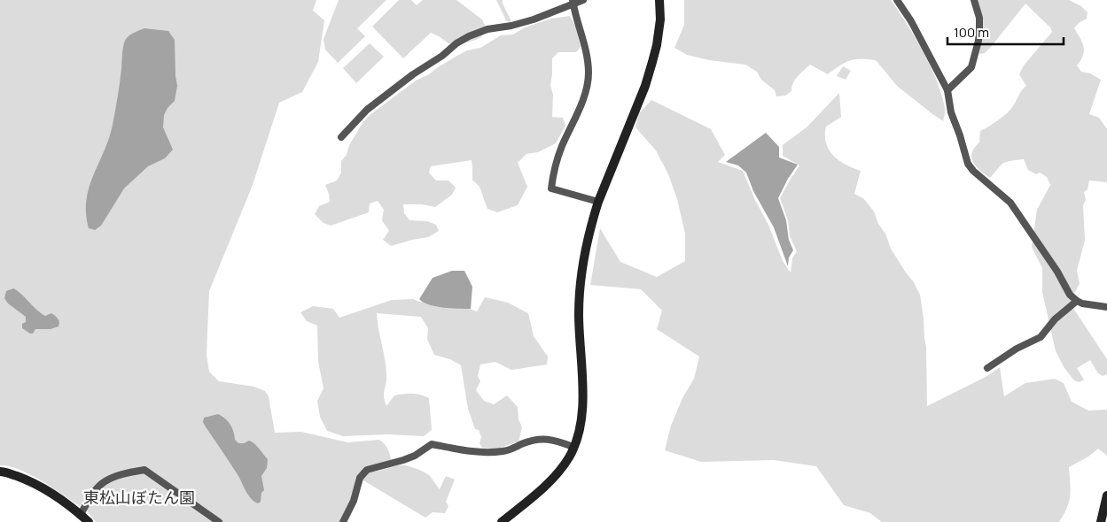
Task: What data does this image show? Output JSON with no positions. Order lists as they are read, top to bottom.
{
  "parks": ["東松山ぼたん園"],
  "scale_bar": "100 m"
}
